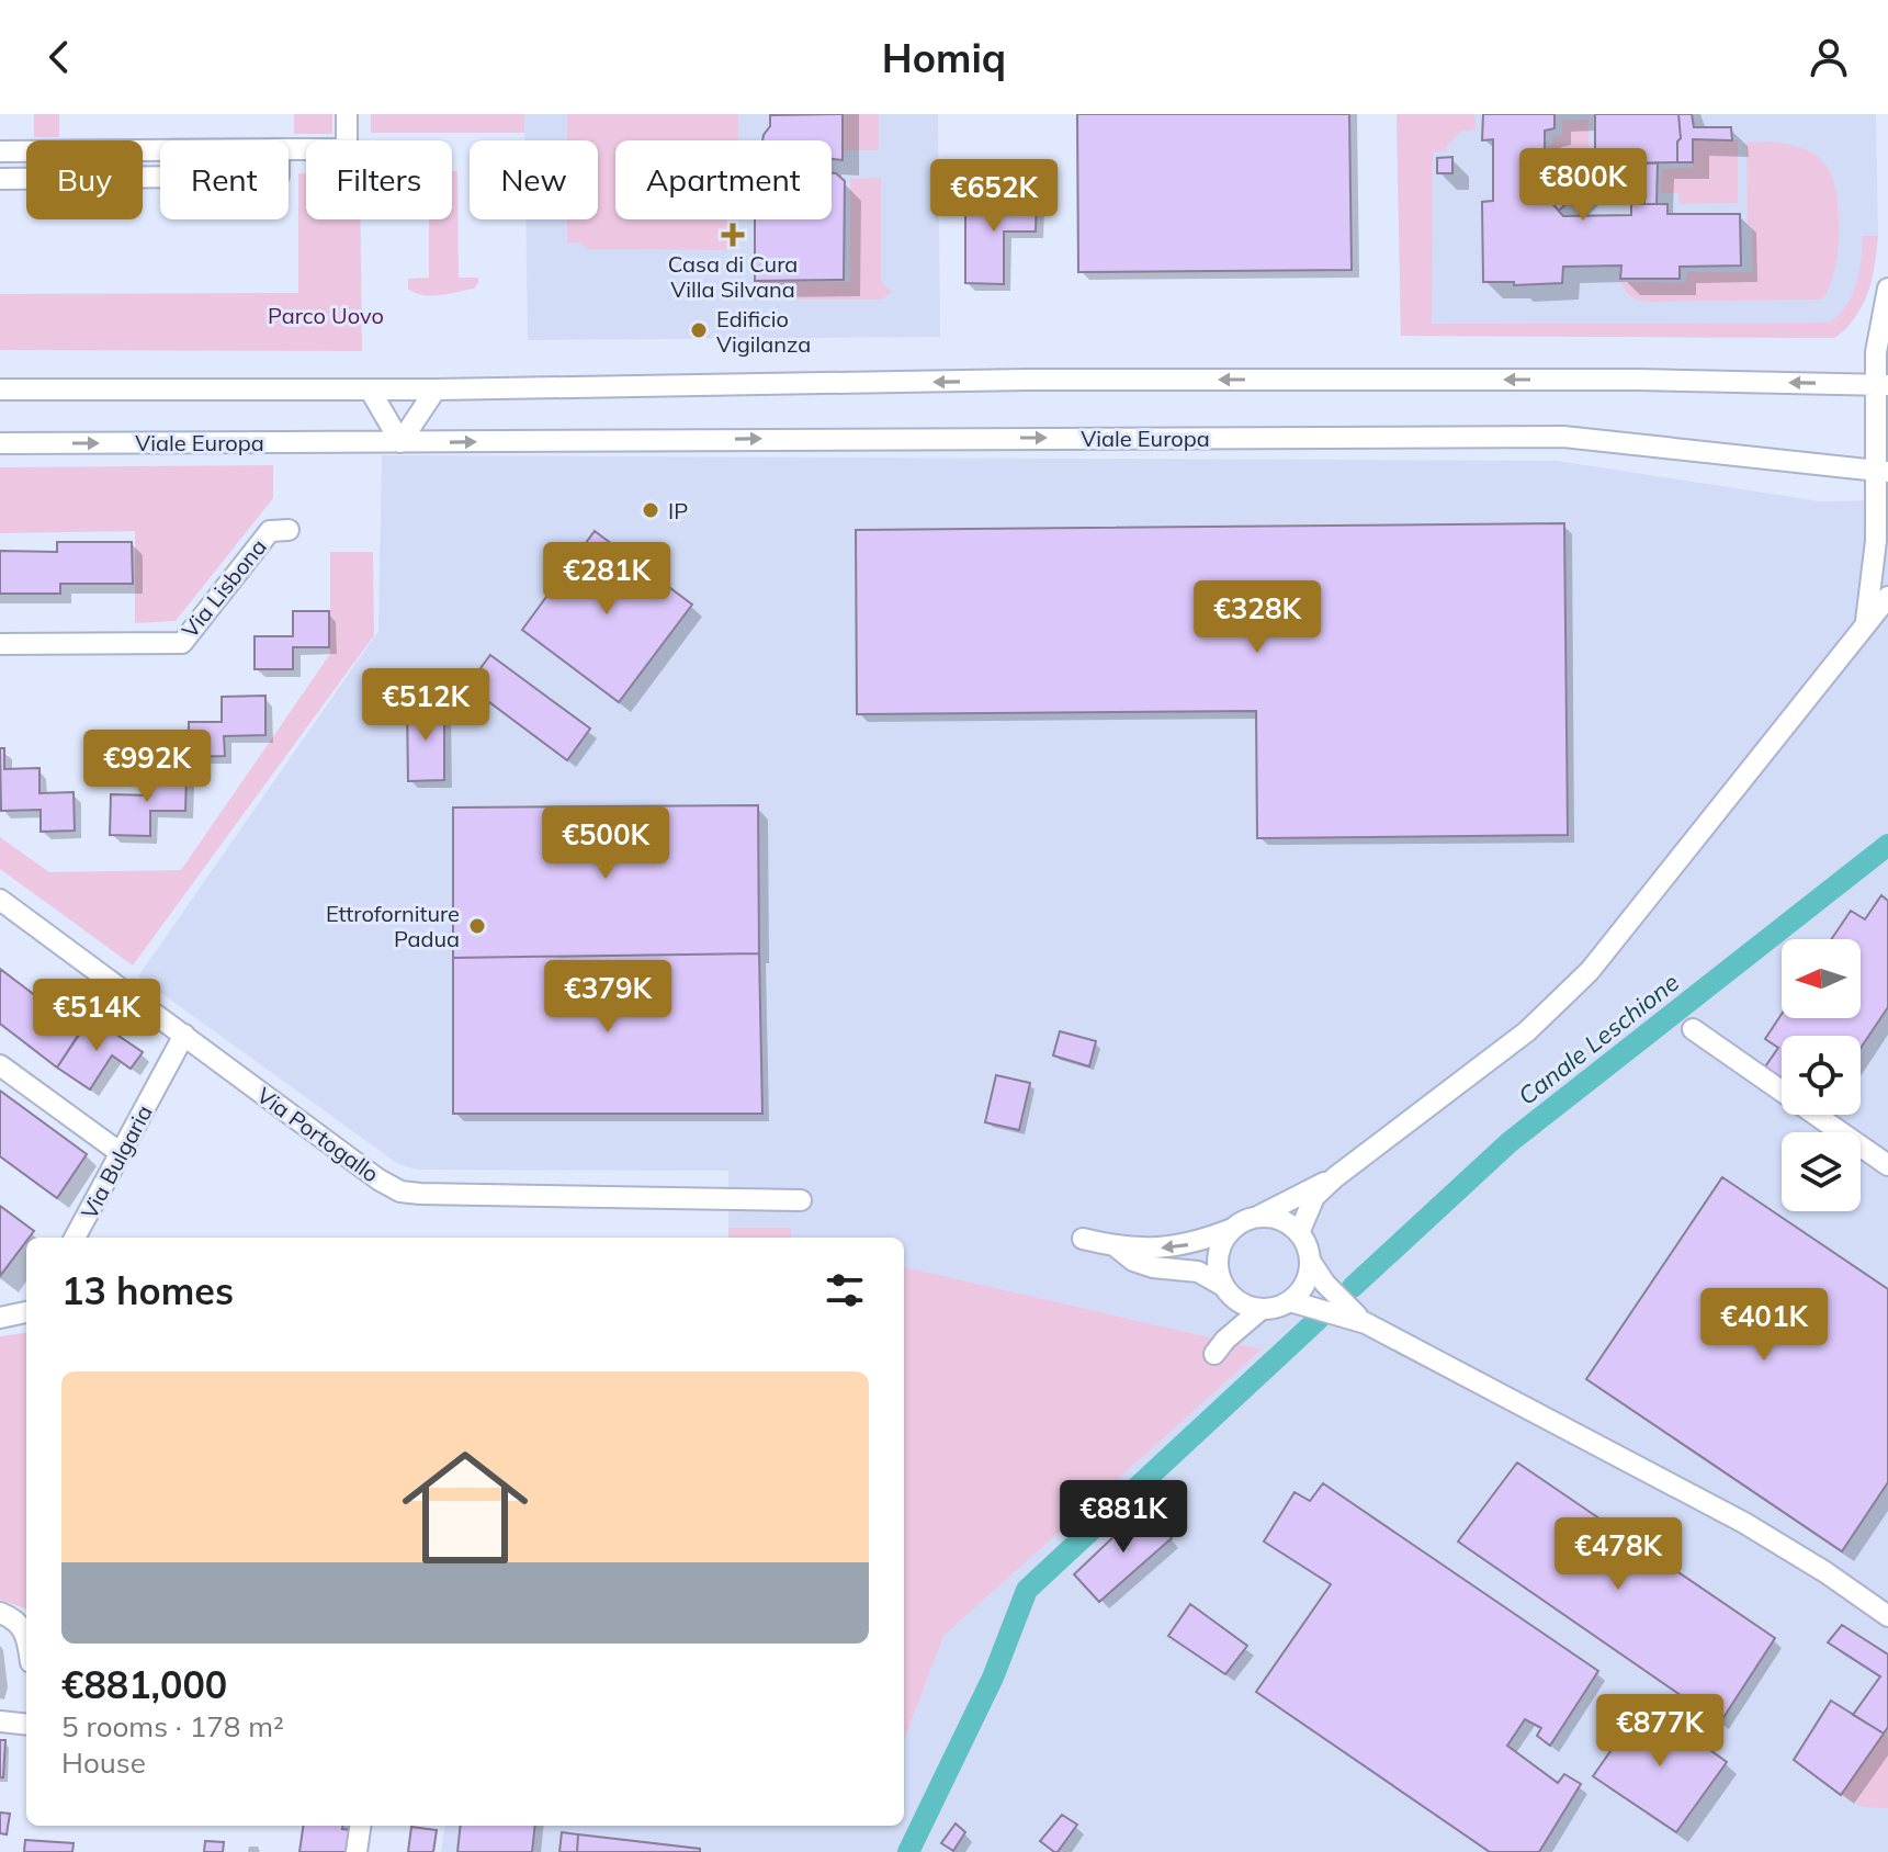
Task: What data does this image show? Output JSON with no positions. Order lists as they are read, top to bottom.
{
  "streets": {
    "street": [
      "Viale Europa",
      "Via Lisbona",
      "Via Portogallo",
      "Via Bulgaria"
    ]
  },
  "crossings": [
    ["Via Portogallo", "Via Bulgaria"]
  ],
  "water": ["Canale Leschione"],
  "parks": ["Parco Uovo"],
  "places": {
    "health": ["Casa di Cura Villa Silvana"],
    "other": ["Edificio Vigilanza", "IP", "Ettroforniture Padua"]
  },
  "north": "left",
  "page": {
    "header": "Homiq",
    "chip": [
      "Buy",
      "Rent",
      "Filters",
      "New",
      "Apartment"
    ],
    "price": [
      "€800K",
      "€652K",
      "€281K",
      "€328K",
      "€512K",
      "€992K",
      "€500K",
      "€379K",
      "€514K",
      "€401K",
      "€881K",
      "€478K",
      "€877K"
    ],
    "heading": "13 homes",
    "list": [
      {
        "name": "€881,000",
        "note": "5 rooms · 178 m² · House"
      }
    ]
  }
}
